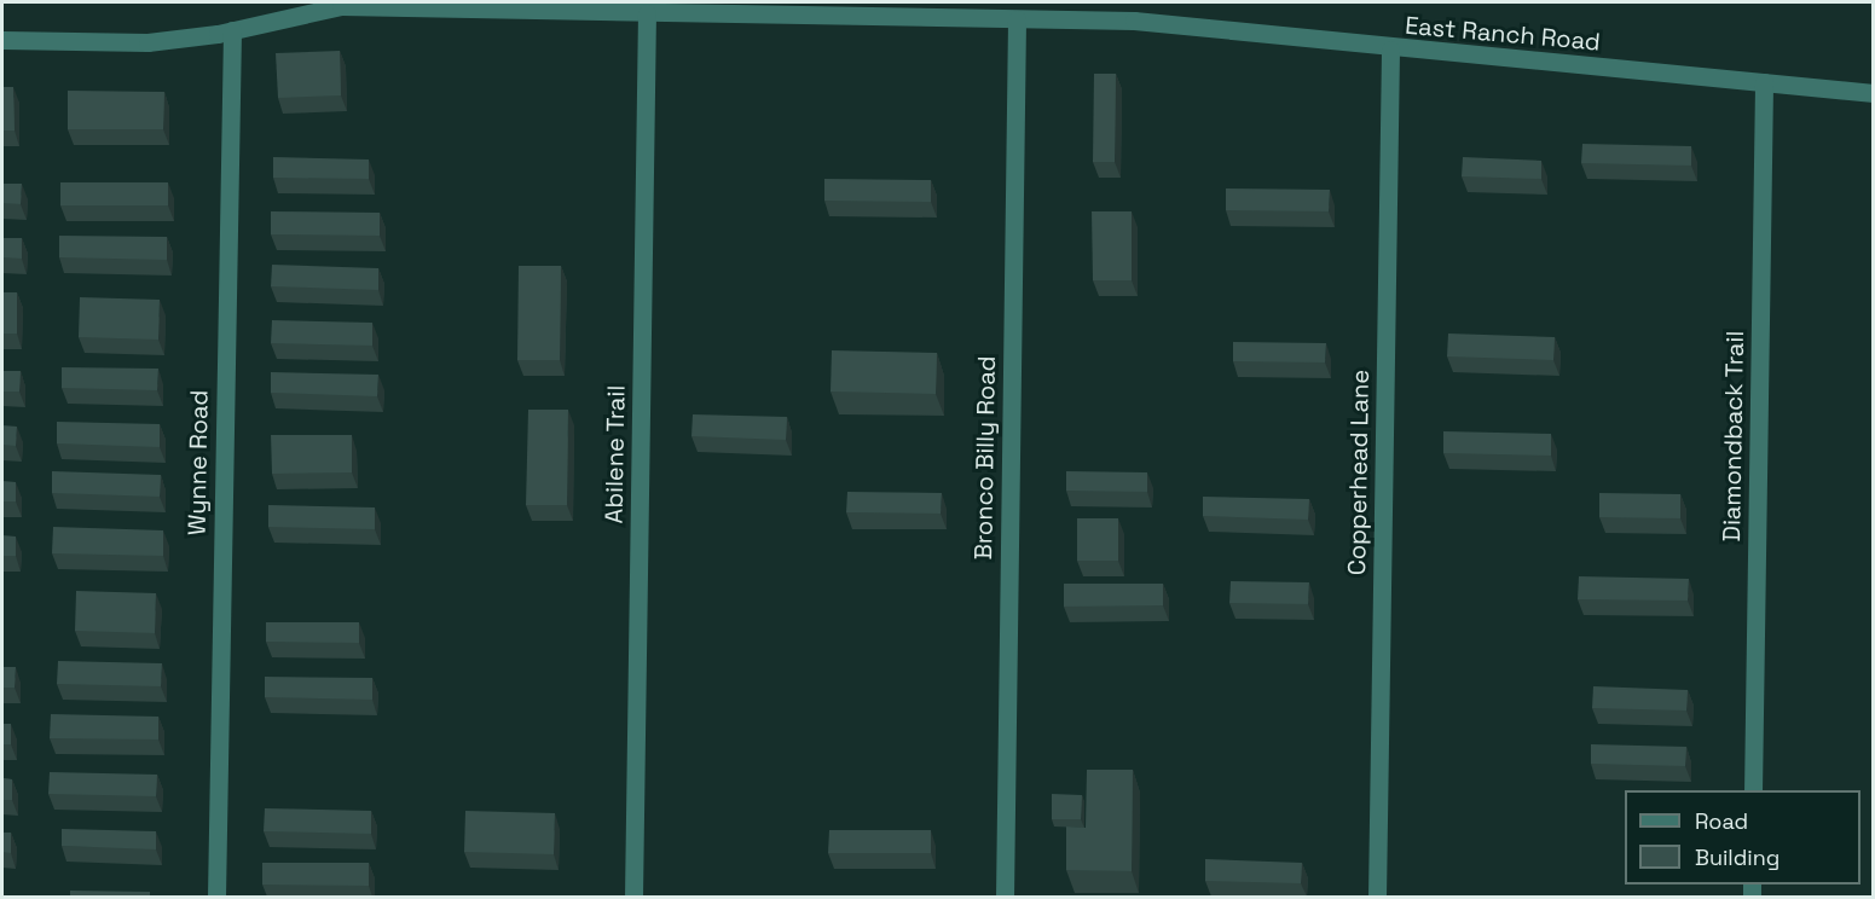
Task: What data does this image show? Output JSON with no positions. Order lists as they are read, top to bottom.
{
  "streets": {
    "street": [
      "East Ranch Road",
      "Diamondback Trail",
      "Abilene Trail",
      "Bronco Billy Road",
      "Wynne Road",
      "Copperhead Lane"
    ]
  },
  "crossings": [
    ["East Ranch Road", "Diamondback Trail"],
    ["East Ranch Road", "Abilene Trail"],
    ["East Ranch Road", "Bronco Billy Road"],
    ["East Ranch Road", "Wynne Road"],
    ["East Ranch Road", "Copperhead Lane"]
  ],
  "legend": ["Road", "Building"]
}
